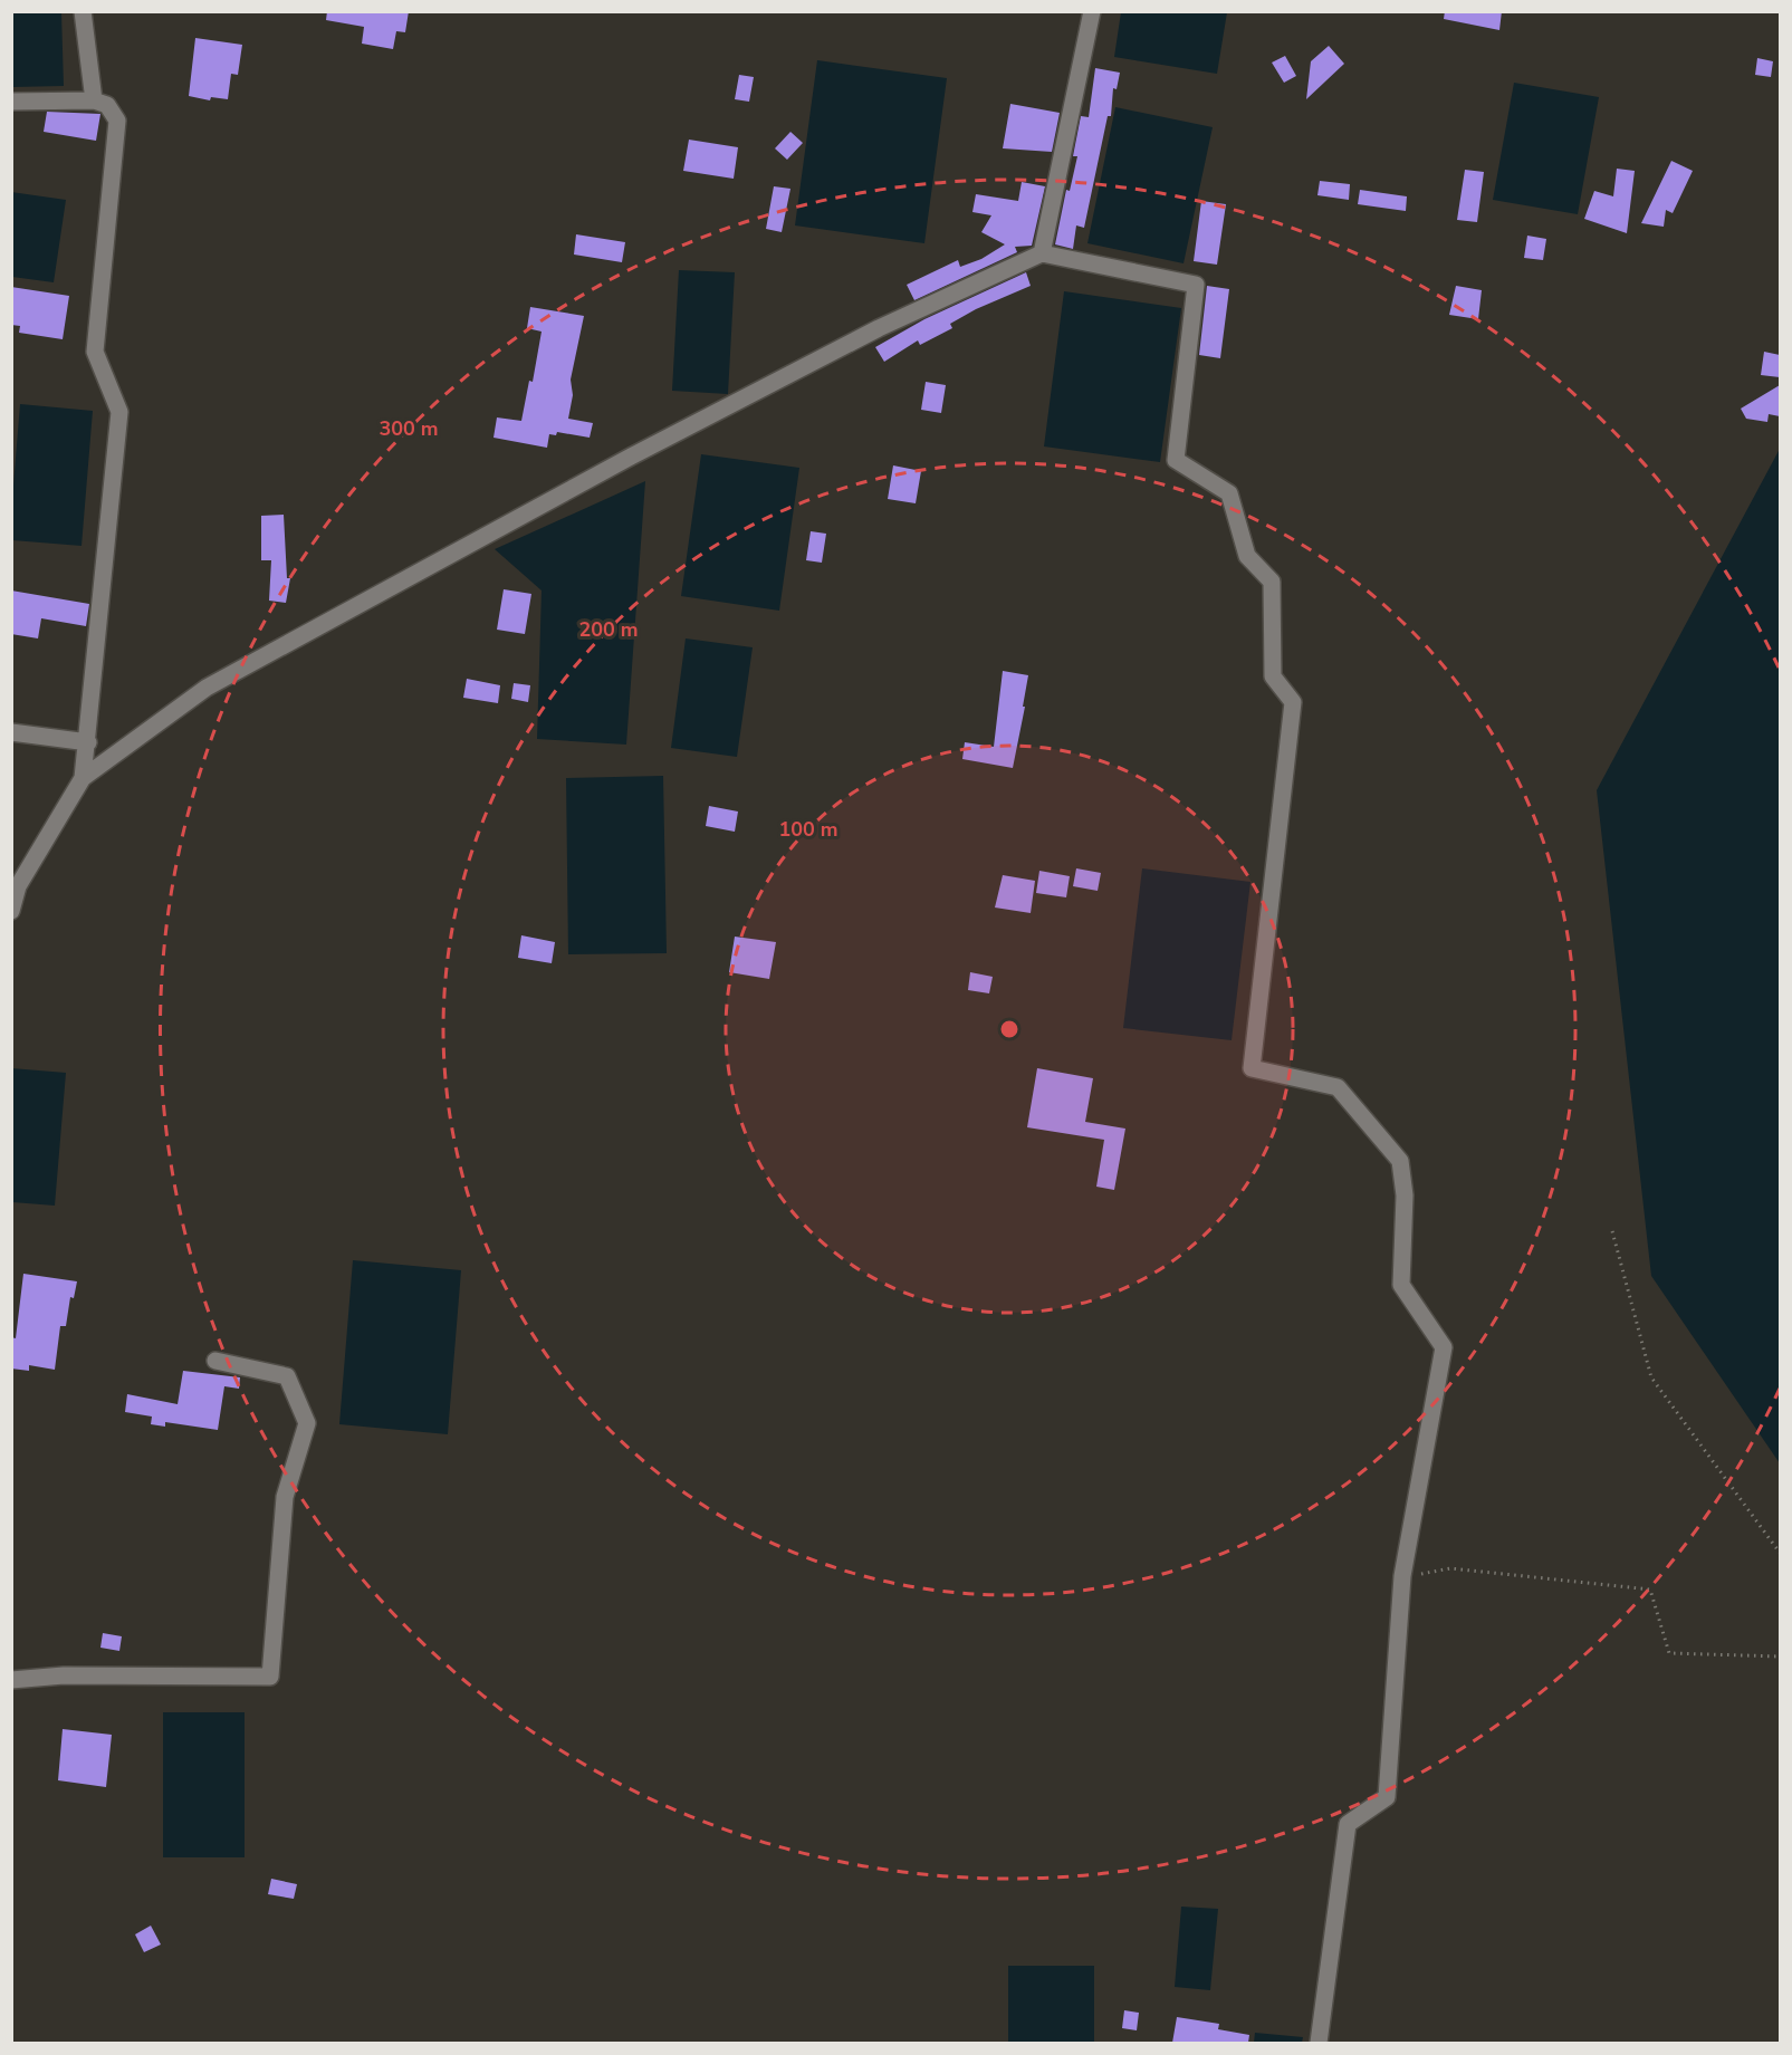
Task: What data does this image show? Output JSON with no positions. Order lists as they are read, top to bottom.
{
  "rings": ["300 m", "200 m", "100 m"]
}
